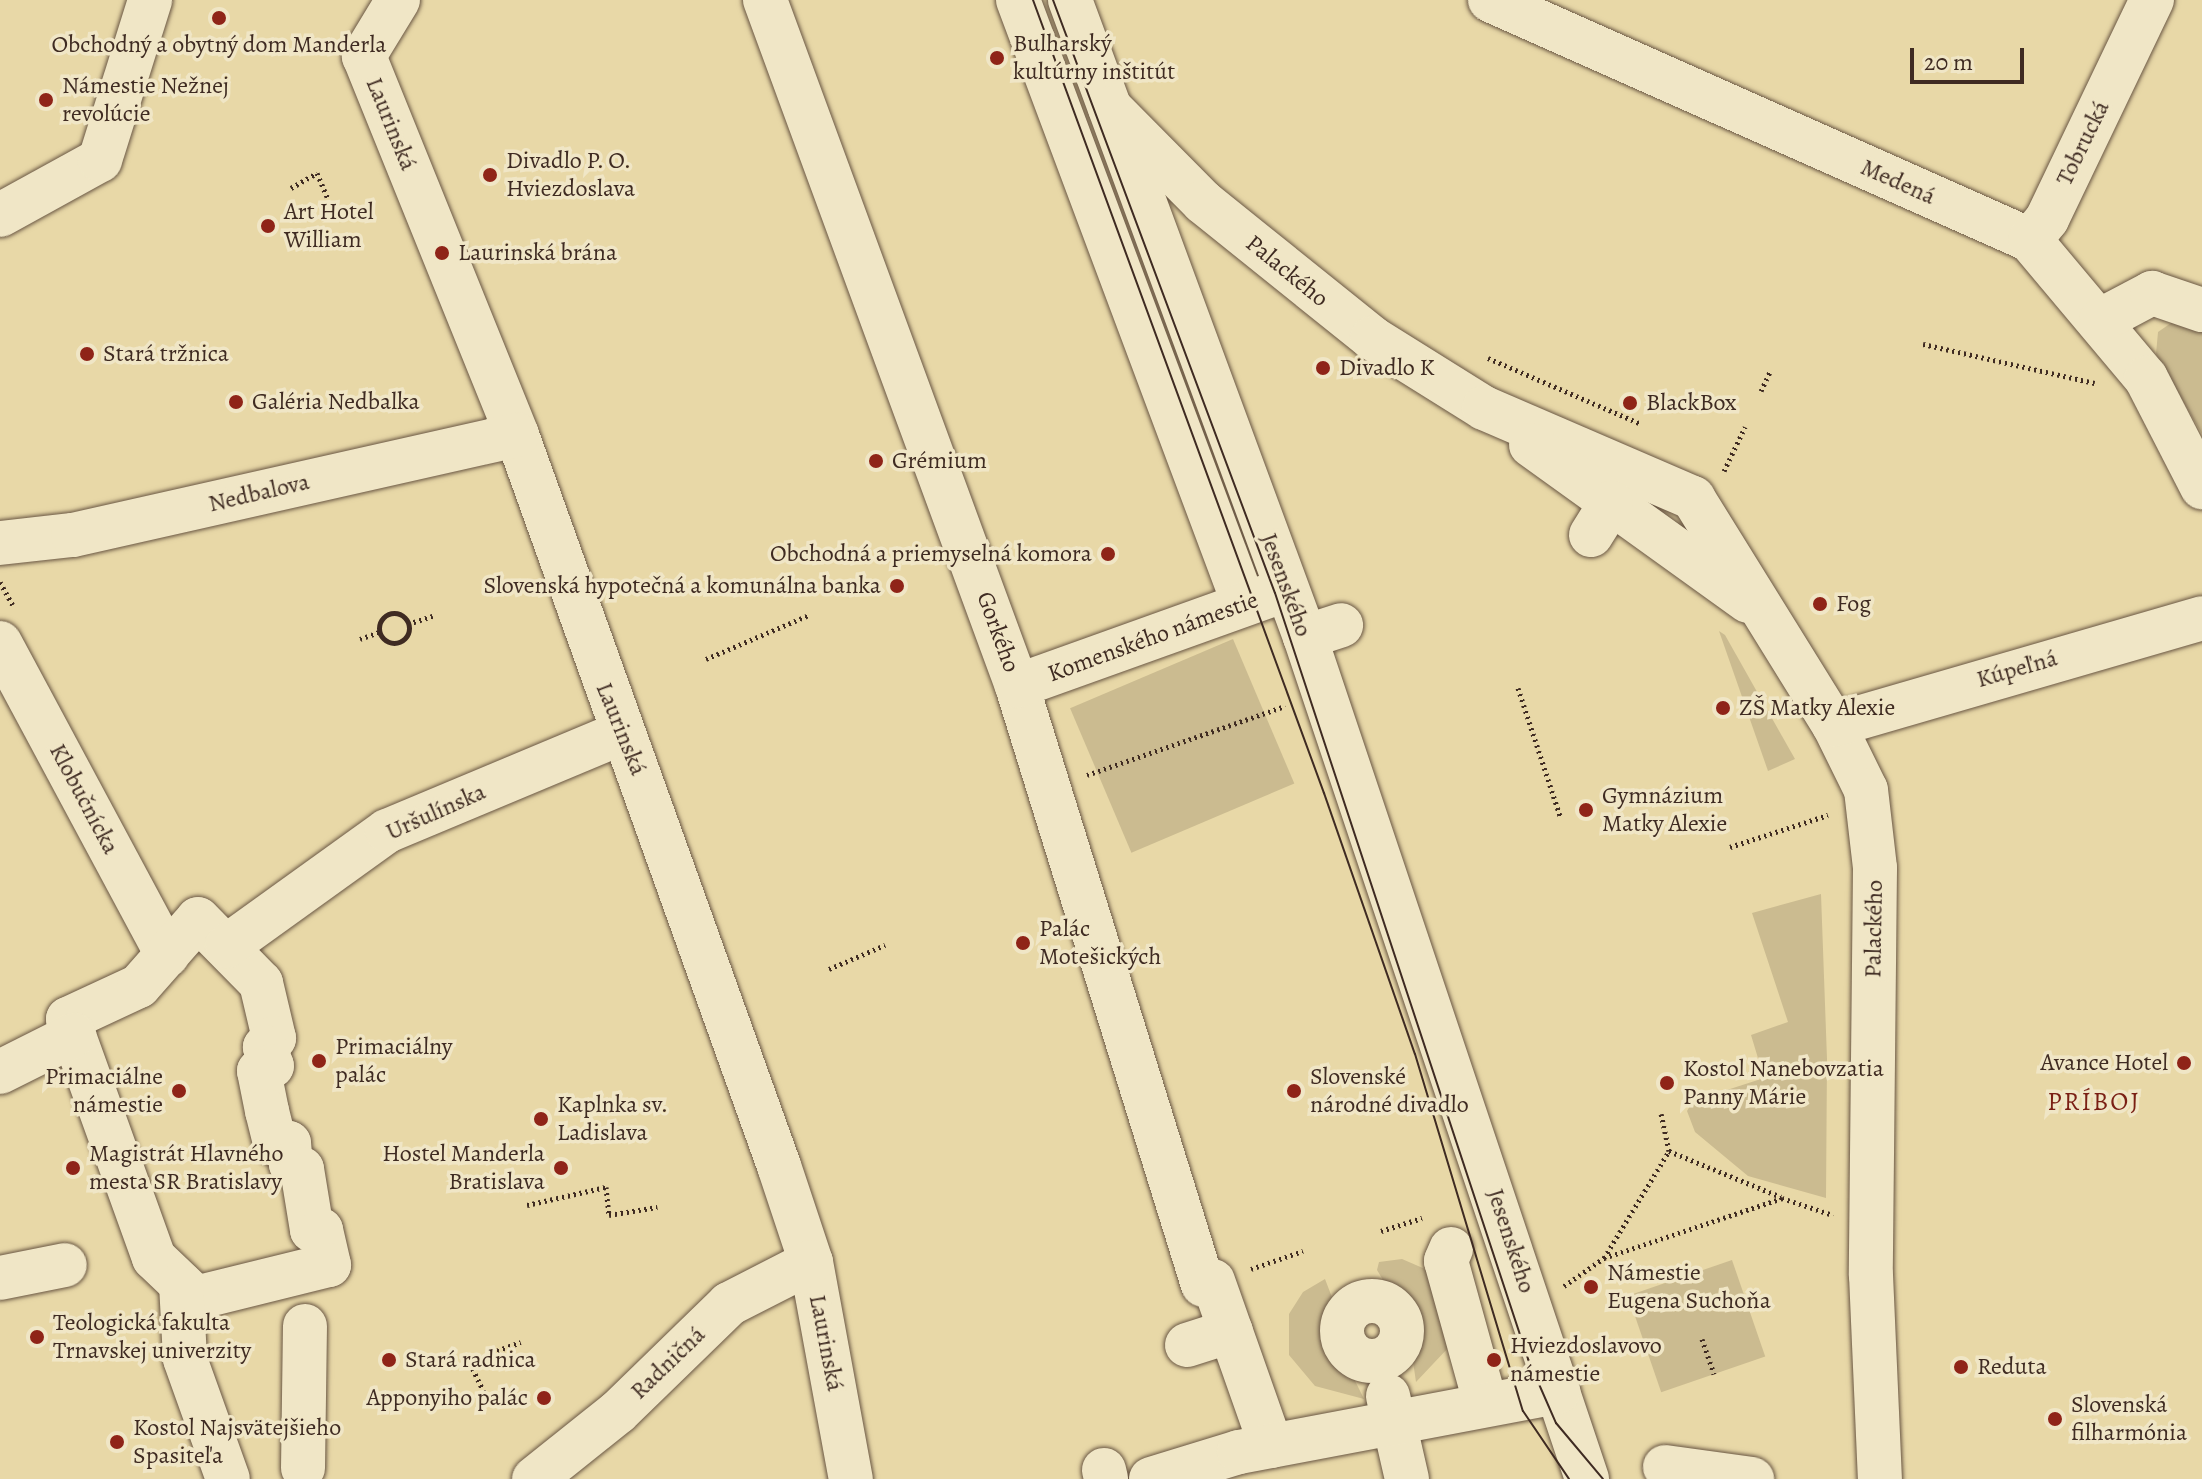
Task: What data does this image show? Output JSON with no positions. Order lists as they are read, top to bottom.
{
  "streets": {
    "street": [
      "Laurinská",
      "Tobrucká",
      "Medená",
      "Palackého",
      "Nedbalova",
      "Jesenského",
      "Gorkého",
      "Komenského námestie",
      "Kúpeľná",
      "Klobučnícka",
      "Uršulínska",
      "Radničná"
    ]
  },
  "crossings": [
    ["Laurinská", "Nedbalova"],
    ["Laurinská", "Uršulínska"],
    ["Laurinská", "Radničná"],
    ["Tobrucká", "Medená"],
    ["Palackého", "Jesenského"],
    ["Palackého", "Kúpeľná"],
    ["Jesenského", "Komenského námestie"],
    ["Gorkého", "Komenského námestie"]
  ],
  "districts": ["PRÍBOJ"],
  "places": [
    "Obchodný a obytný dom Manderla",
    "Bulharský kultúrny inštitút",
    "Námestie Nežnej revolúcie",
    "Divadlo P. O. Hviezdoslava",
    "Art Hotel William",
    "Laurinská brána",
    "Stará tržnica",
    "Divadlo K",
    "Galéria Nedbalka",
    "BlackBox",
    "Grémium",
    "Obchodná a priemyselná komora",
    "Slovenská hypotečná a komunálna banka",
    "Fog",
    "ZŠ Matky Alexie",
    "Gymnázium Matky Alexie",
    "Palác Motešických",
    "Primaciálny palác",
    "Avance Hotel",
    "Kostol Nanebovzatia Panny Márie",
    "Primaciálne námestie",
    "Slovenské národné divadlo",
    "Kaplnka sv. Ladislava",
    "Magistrát Hlavného mesta SR Bratislavy",
    "Hostel Manderla Bratislava",
    "Námestie Eugena Suchoňa",
    "Teologická fakulta Trnavskej univerzity",
    "Stará radnica",
    "Hviezdoslavovo námestie",
    "Reduta",
    "Apponyiho palác",
    "Slovenská filharmónia",
    "Kostol Najsvätejšieho Spasiteľa"
  ],
  "scale_bar": "20 m"
}
